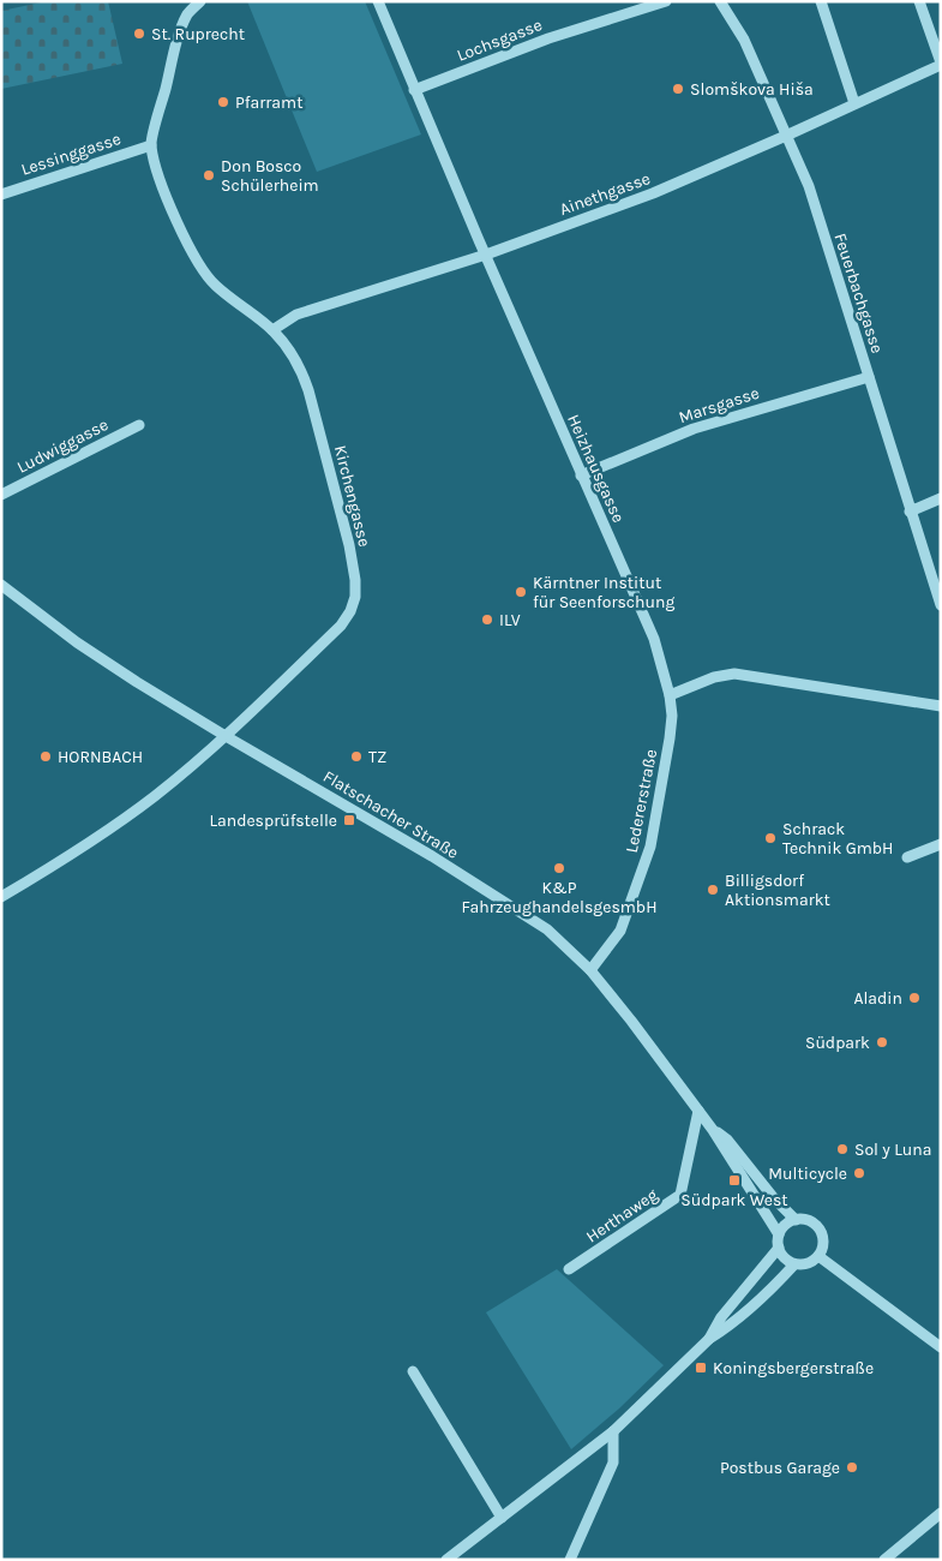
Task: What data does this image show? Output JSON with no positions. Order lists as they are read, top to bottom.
{
  "streets": {
    "street": [
      "Lochsgasse",
      "Lessinggasse",
      "Ainethgasse",
      "Feuerbachgasse",
      "Marsgasse",
      "Ludwiggasse",
      "Heizhausgasse",
      "Kirchengasse",
      "Ledererstraße",
      "Flatschacher Straße",
      "Herthaweg"
    ]
  },
  "crossings": [
    ["Lochsgasse", "Heizhausgasse"],
    ["Lessinggasse", "Kirchengasse"],
    ["Ainethgasse", "Feuerbachgasse"],
    ["Ainethgasse", "Heizhausgasse"],
    ["Ainethgasse", "Kirchengasse"],
    ["Feuerbachgasse", "Marsgasse"],
    ["Marsgasse", "Heizhausgasse"],
    ["Heizhausgasse", "Ledererstraße"],
    ["Kirchengasse", "Flatschacher Straße"],
    ["Ledererstraße", "Flatschacher Straße"],
    ["Flatschacher Straße", "Herthaweg"]
  ],
  "places": {
    "other": [
      "St. Ruprecht",
      "Slomškova Hiša",
      "Pfarramt",
      "Don Bosco Schülerheim",
      "Kärntner Institut für Seenforschung",
      "ILV",
      "HORNBACH",
      "TZ",
      "Schrack Technik GmbH",
      "K&P FahrzeughandelsgesmbH",
      "Billigsdorf Aktionsmarkt",
      "Aladin",
      "Südpark",
      "Sol y Luna",
      "Multicycle",
      "Postbus Garage"
    ],
    "transit": ["Landesprüfstelle", "Südpark West", "Koningsbergerstraße"]
  }
}
